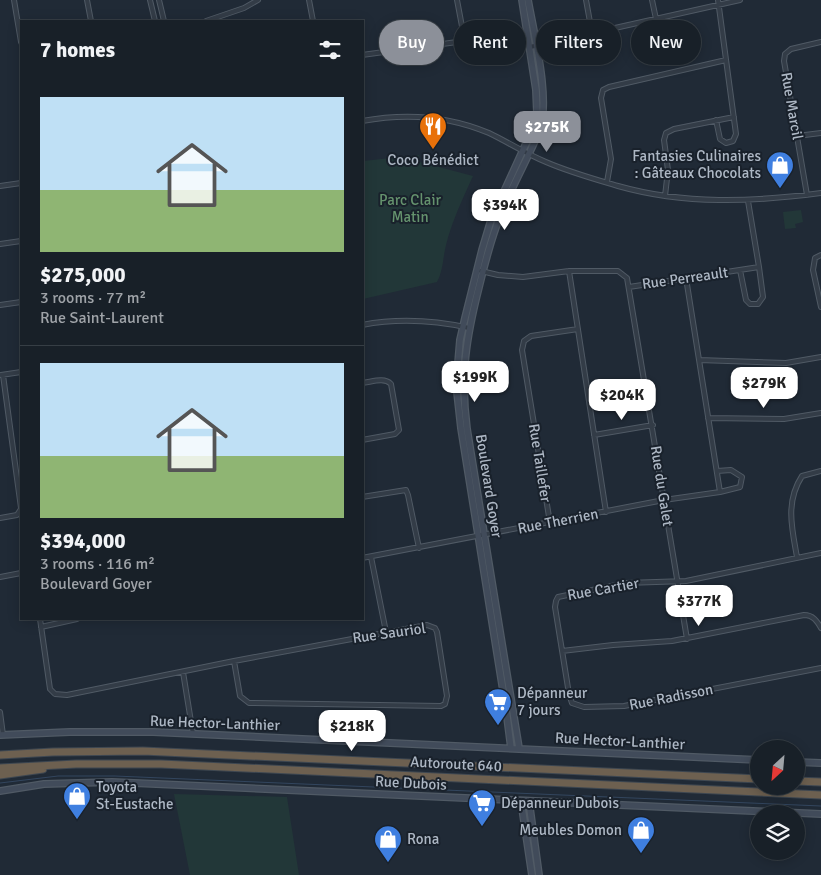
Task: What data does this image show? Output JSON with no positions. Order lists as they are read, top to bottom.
{
  "streets": {
    "highway": ["Autoroute 640"],
    "street": [
      "Rue Marcil",
      "Rue Perreault",
      "Rue Taillefer",
      "Boulevard Goyer",
      "Rue du Galet",
      "Rue Therrien",
      "Rue Cartier",
      "Rue Sauriol",
      "Rue Radisson",
      "Rue Hector-Lanthier",
      "Rue Dubois"
    ]
  },
  "crossings": [
    ["Rue Perreault", "Rue du Galet"],
    ["Rue Taillefer", "Rue Therrien"],
    ["Boulevard Goyer", "Rue Therrien"],
    ["Boulevard Goyer", "Rue Hector-Lanthier"],
    ["Rue du Galet", "Rue Therrien"],
    ["Rue du Galet", "Rue Cartier"],
    ["Rue Cartier", "Rue Radisson"]
  ],
  "parks": ["Parc Clair Matin"],
  "places": {
    "restaurant": ["Coco Bénédict"],
    "shop": [
      "Fantasies Culinaires : Gâteaux Chocolats",
      "Toyota St-Eustache",
      "Meubles Domon",
      "Rona"
    ],
    "supermarket": ["Dépanneur 7 jours", "Dépanneur Dubois"]
  },
  "north": "bottom left",
  "page": {
    "chip": [
      "Buy",
      "Rent",
      "Filters",
      "New"
    ],
    "heading": "7 homes",
    "list": [
      {
        "name": "$275,000",
        "note": "3 rooms · 77 m² · Rue Saint-Laurent"
      },
      {
        "name": "$394,000",
        "note": "3 rooms · 116 m² · Boulevard Goyer"
      }
    ],
    "price": [
      "$275K",
      "$394K",
      "$199K",
      "$279K",
      "$204K",
      "$377K",
      "$218K"
    ]
  }
}
